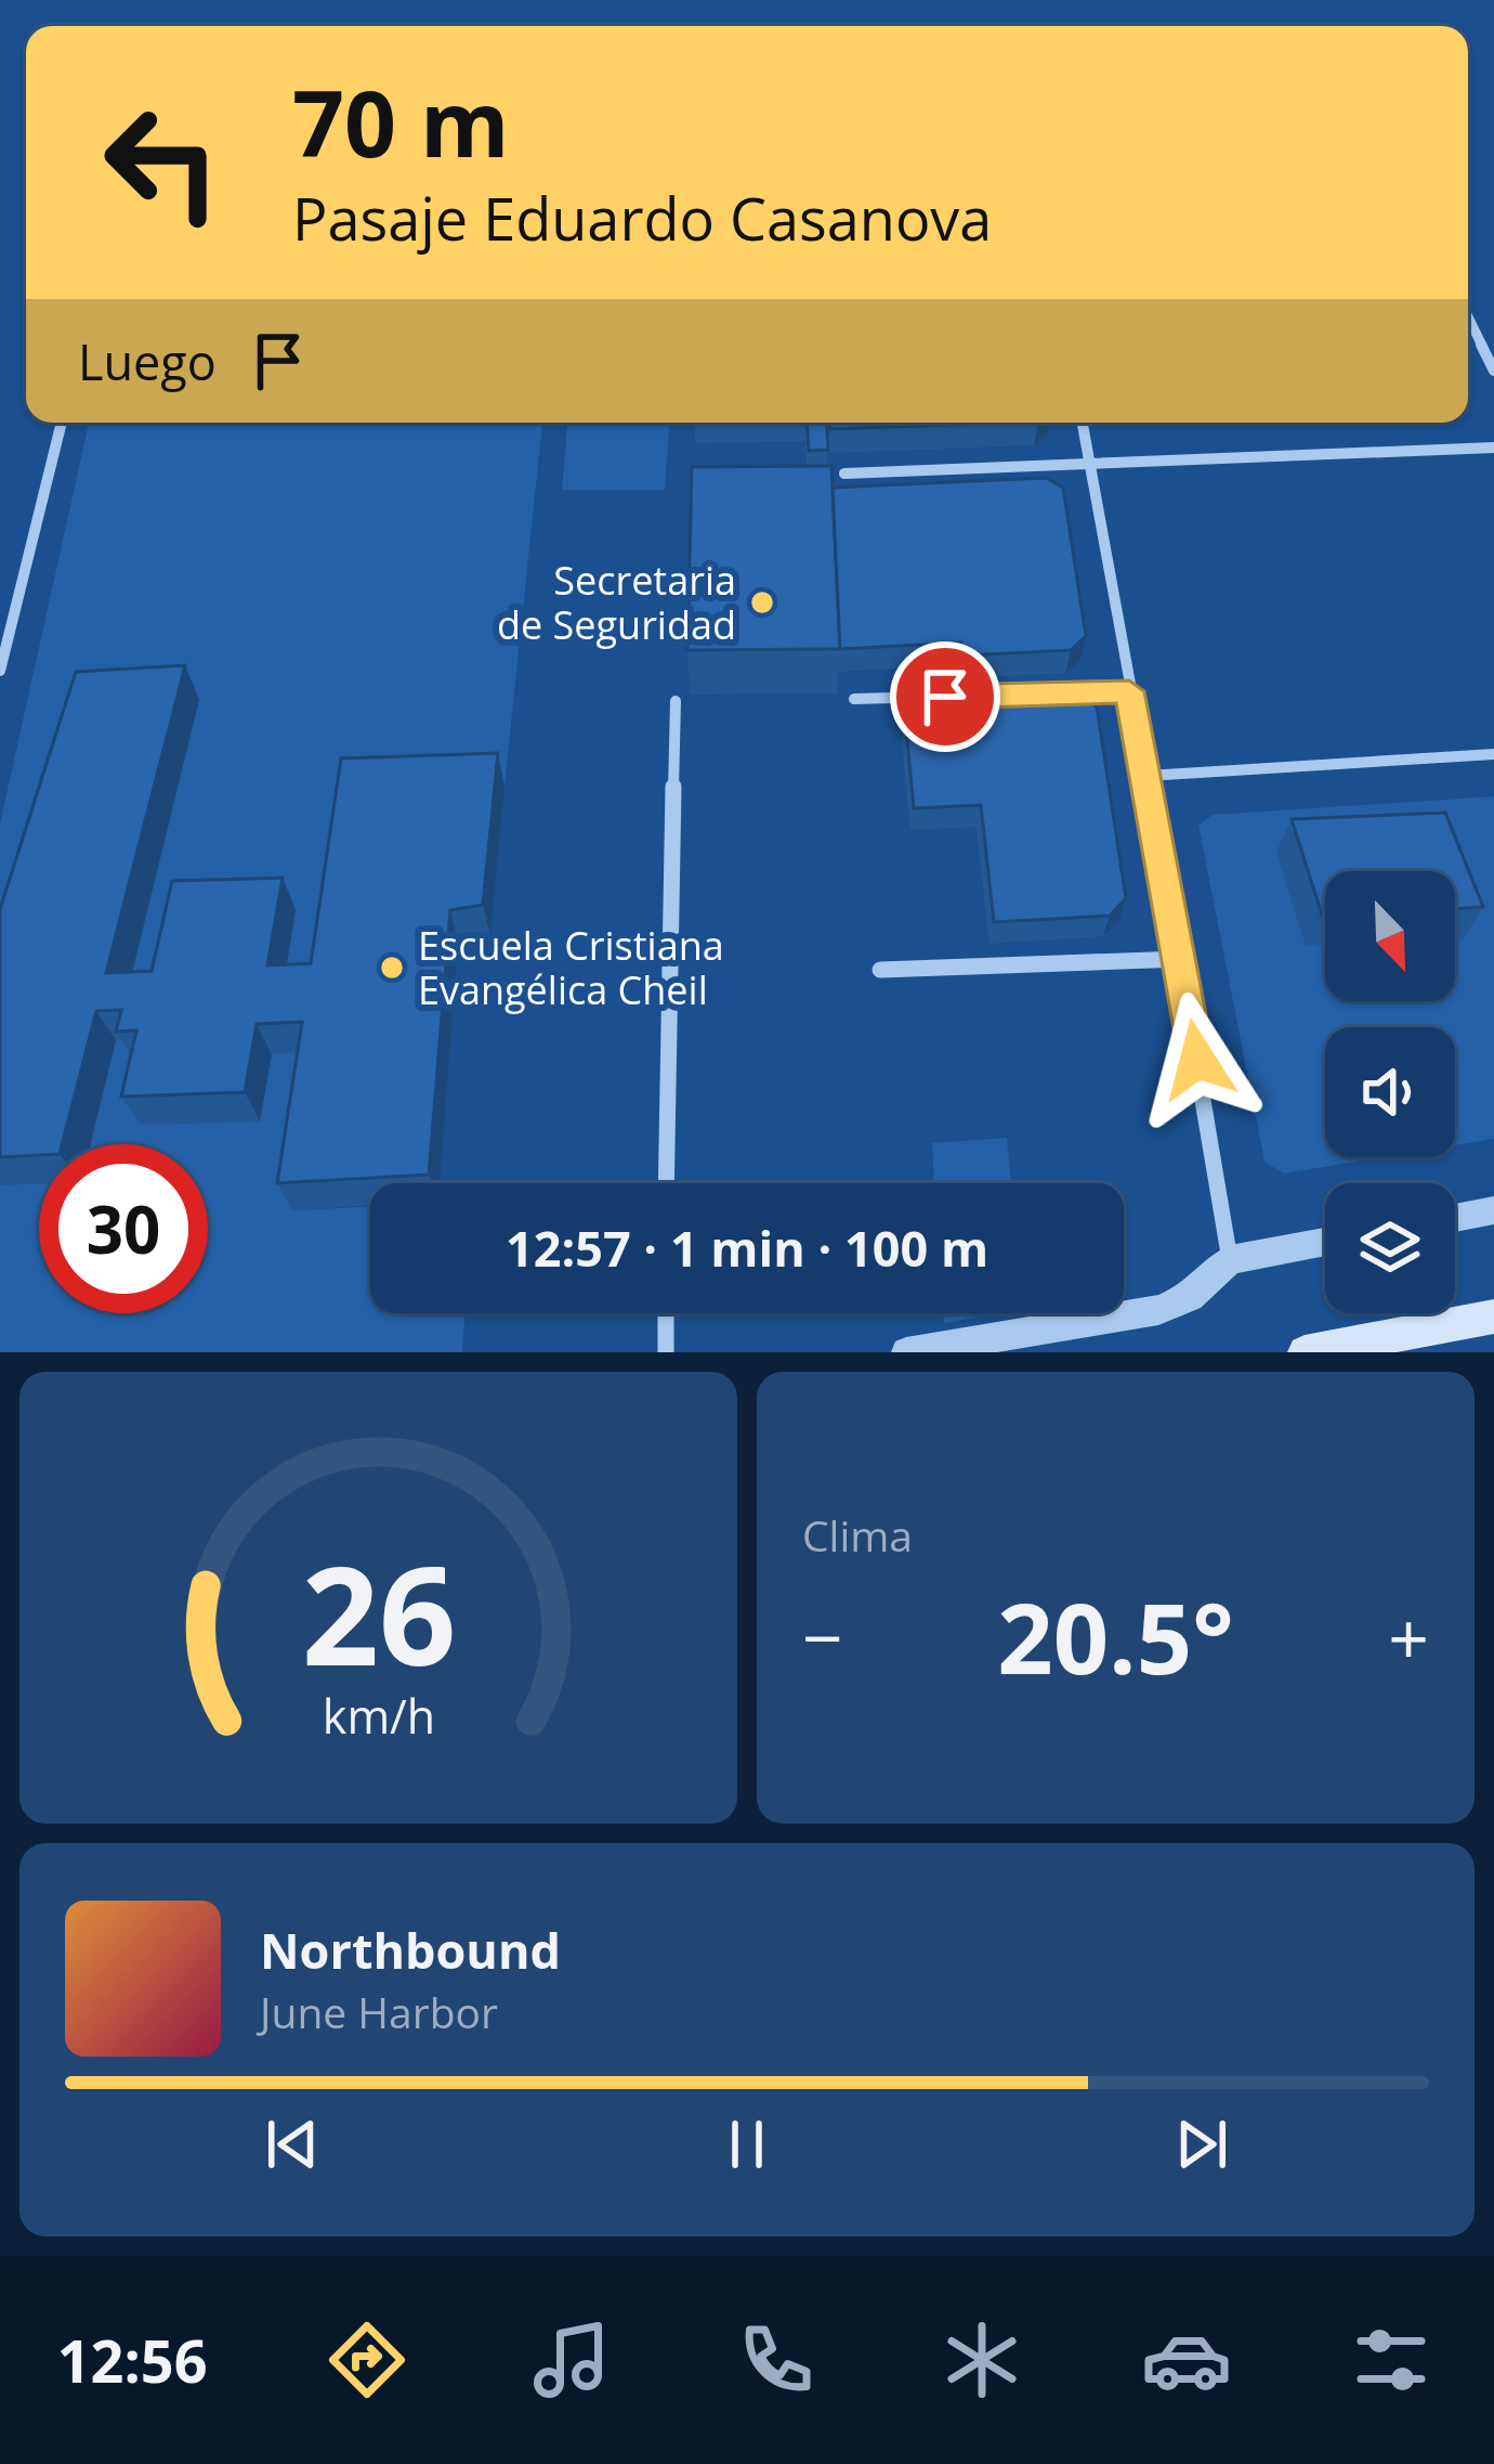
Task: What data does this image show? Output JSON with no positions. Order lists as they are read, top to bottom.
{
  "places": ["Secretaria de Seguridad", "Escuela Cristiana Evangélica Cheil"],
  "north": "bottom right",
  "page": {
    "turn": ["70 m", "Pasaje Eduardo Casanova"],
    "then": "Luego",
    "limit": "30",
    "trip": "12:57 · 1 min · 100 m",
    "tile": "Clima",
    "heat": ["−", "20.5°", "+"],
    "song": ["Northbound", "June Harbor"],
    "tabs": "12:56",
    "gauge": ["26", "km/h"]
  }
}
